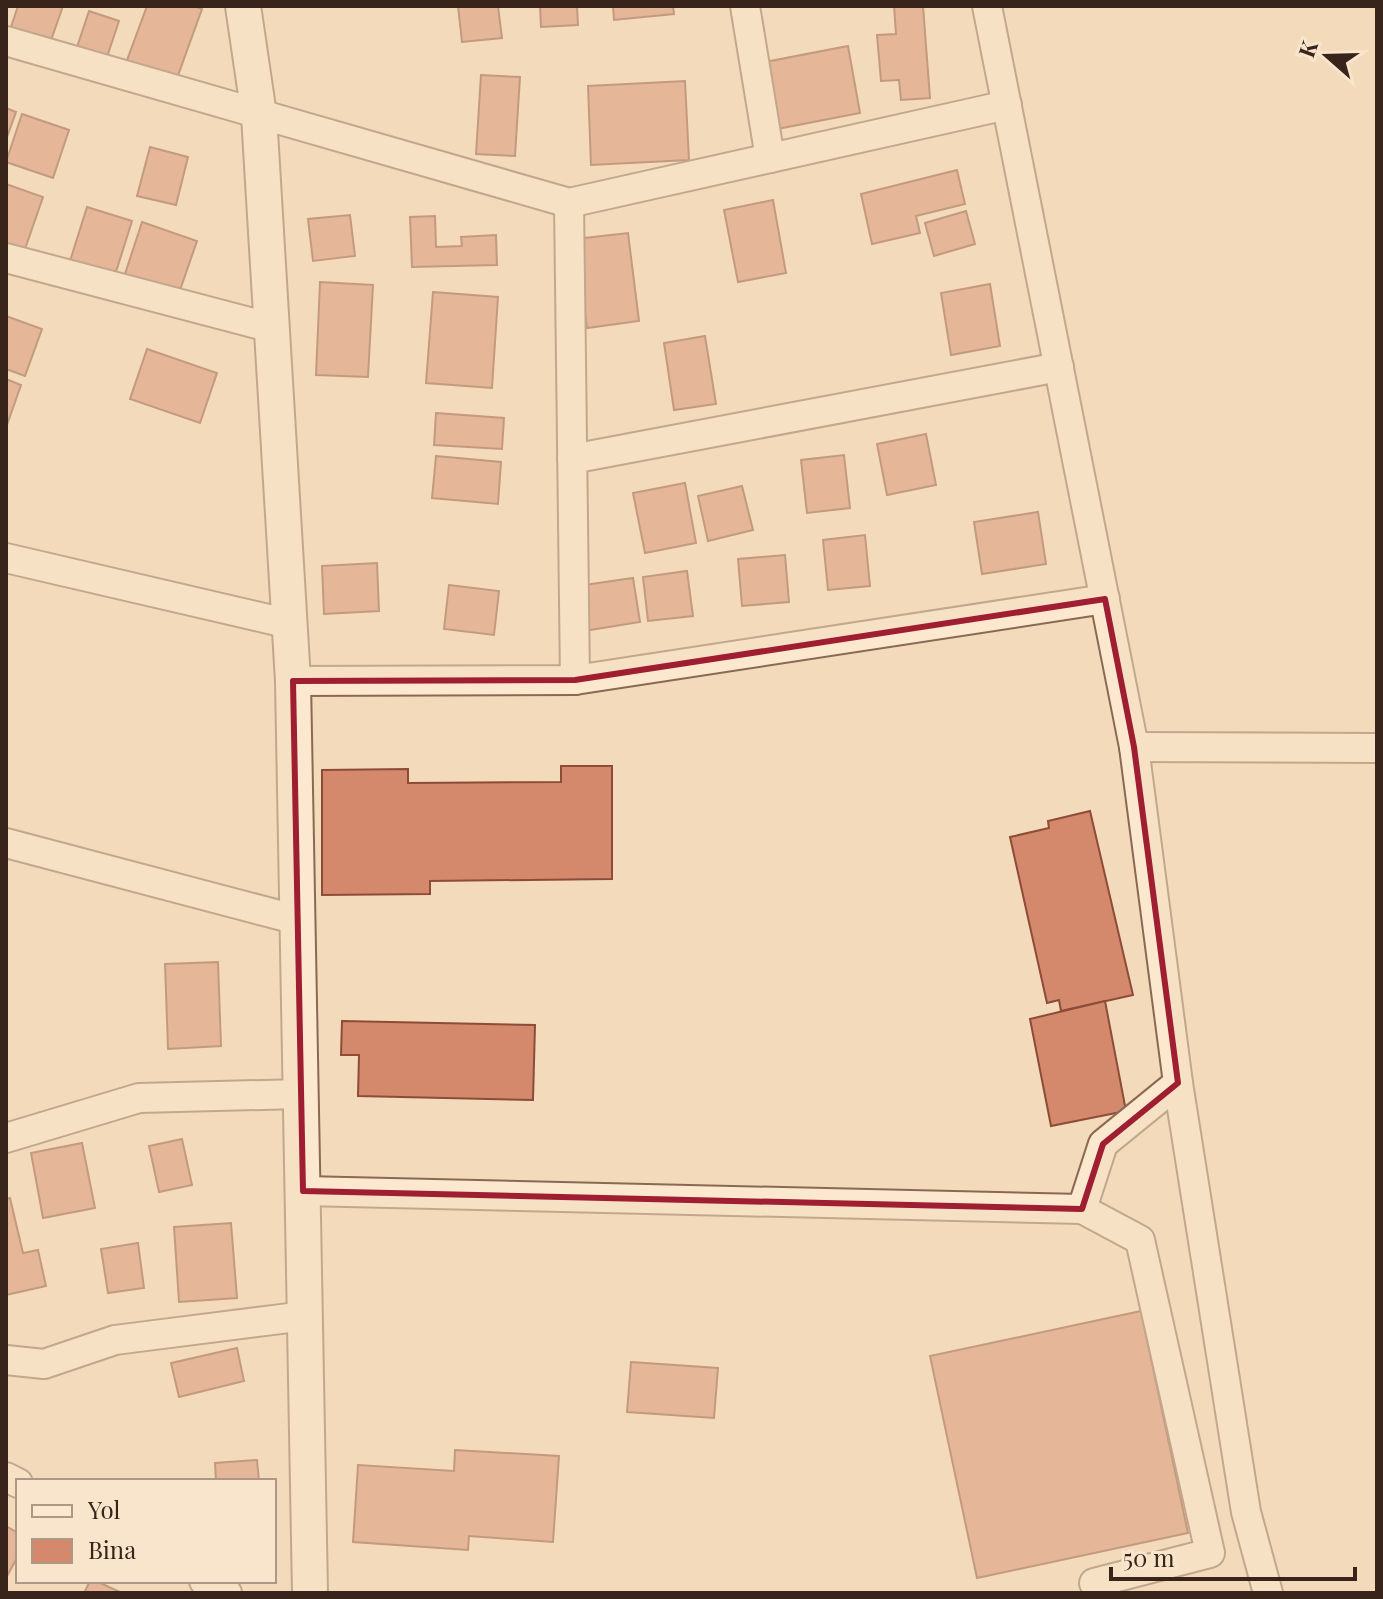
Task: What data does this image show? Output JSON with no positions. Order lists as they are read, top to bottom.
{
  "legend": ["Yol", "Bina"],
  "scale_bar": "50 m",
  "north": "left"
}
